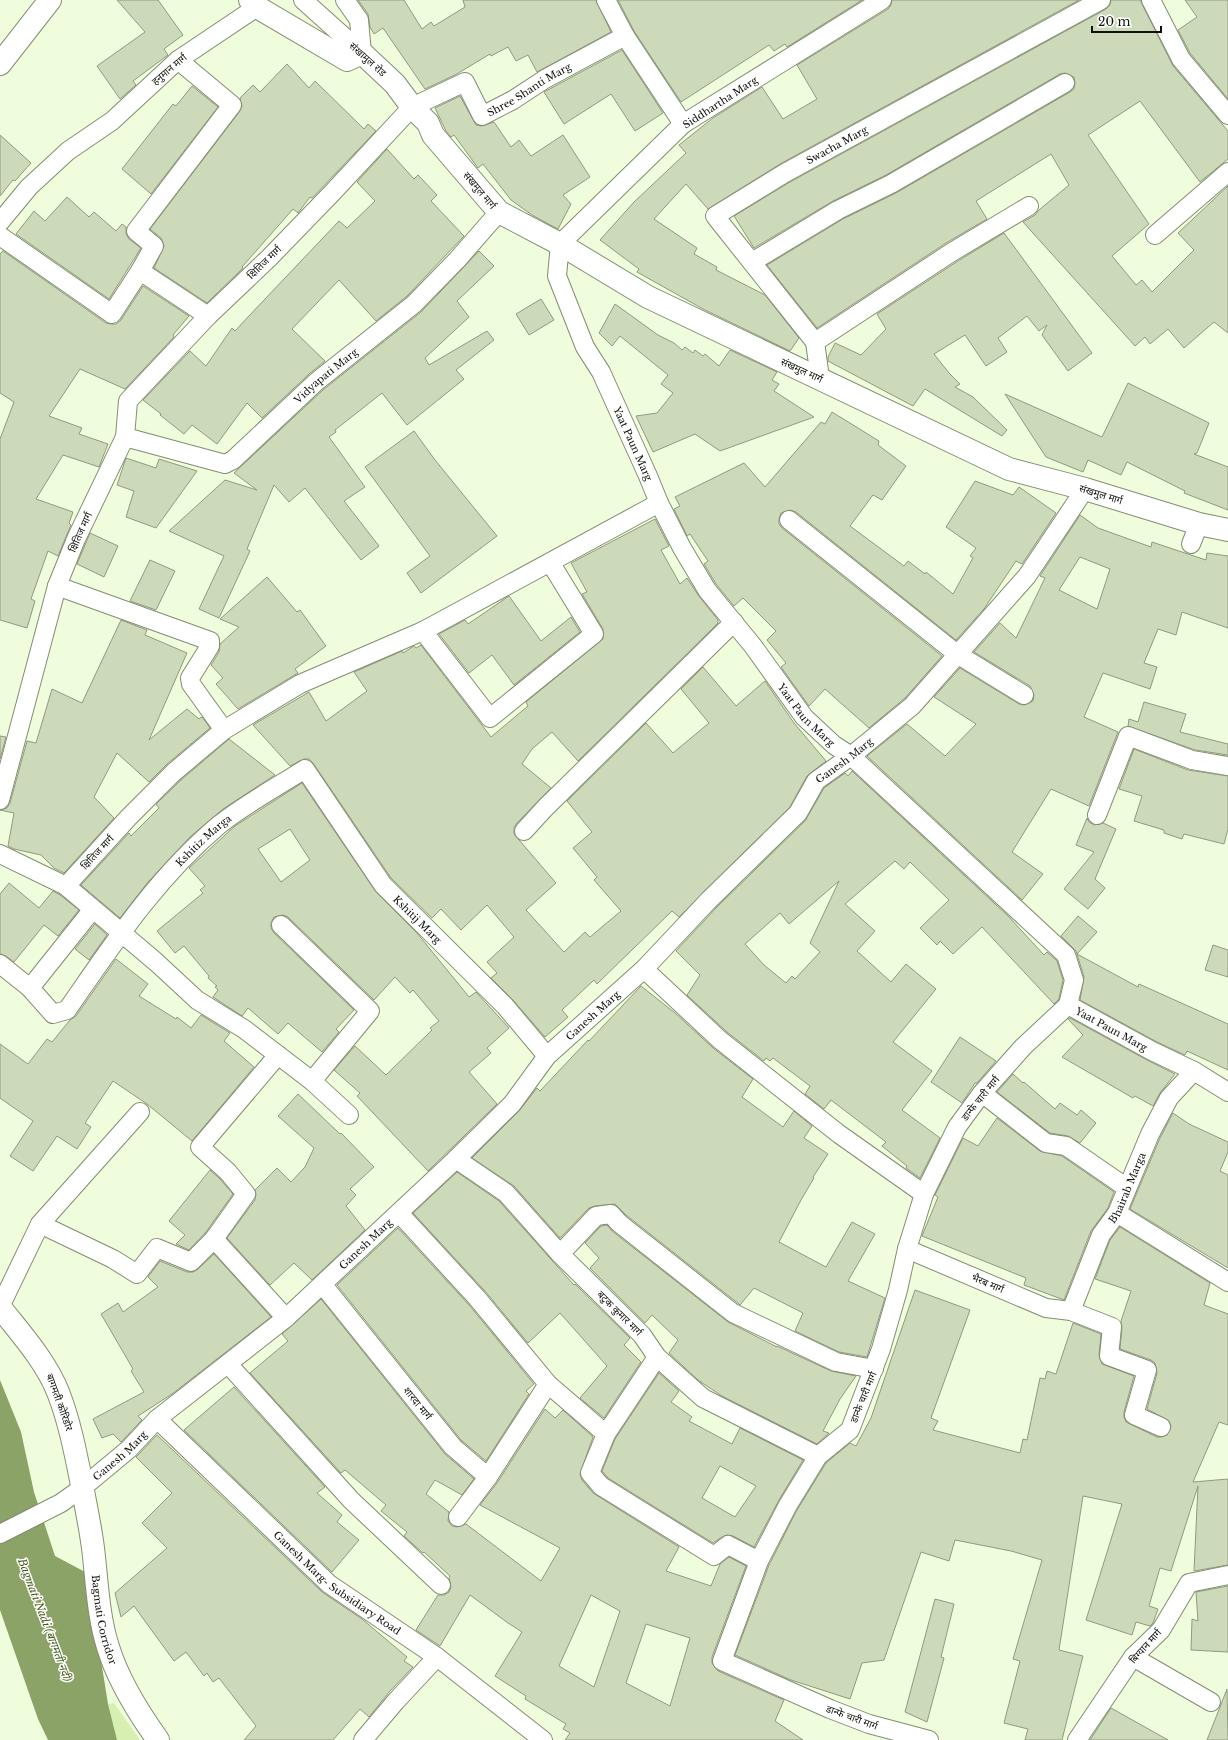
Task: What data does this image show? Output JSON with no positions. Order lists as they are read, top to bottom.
{
  "streets": {
    "main road": [
      "संखामुल रोड",
      "हनुमान मार्ग",
      "संखमुल मार्ग",
      "बागमती कोरिडोर",
      "Bagmati Corridor"
    ],
    "street": [
      "Shree Shanti Marg",
      "Siddhartha Marg",
      "Swacha Marg",
      "क्षितिज मार्ग",
      "Vidyapati Marg",
      "Yaat Paun Marg",
      "Ganesh Marg",
      "Kshitiz Marga",
      "Kshitij Marg",
      "डान्फे चारी मार्ग",
      "Bhairab Marga",
      "भैरब मार्ग",
      "बटुक कुमार मार्ग",
      "शारदा मार्ग",
      "Ganesh Marg- Subsidiary Road",
      "बिग्यान मार्ग"
    ]
  },
  "crossings": [
    ["संखामुल रोड", "हनुमान मार्ग"],
    ["संखामुल रोड", "Shree Shanti Marg"],
    ["संखामुल रोड", "संखमुल मार्ग"],
    ["संखामुल रोड", "क्षितिज मार्ग"],
    ["Shree Shanti Marg", "क्षितिज मार्ग"],
    ["Siddhartha Marg", "संखमुल मार्ग"],
    ["Siddhartha Marg", "Yaat Paun Marg"],
    ["संखमुल मार्ग", "Vidyapati Marg"],
    ["संखमुल मार्ग", "Yaat Paun Marg"],
    ["संखमुल मार्ग", "Ganesh Marg"],
    ["क्षितिज मार्ग", "Vidyapati Marg"],
    ["Yaat Paun Marg", "Ganesh Marg"],
    ["Yaat Paun Marg", "डान्फे चारी मार्ग"],
    ["Yaat Paun Marg", "Bhairab Marga"],
    ["Ganesh Marg", "Kshitij Marg"],
    ["Ganesh Marg", "बटुक कुमार मार्ग"],
    ["Ganesh Marg", "बागमती कोरिडोर"],
    ["Ganesh Marg", "शारदा मार्ग"],
    ["Ganesh Marg", "Ganesh Marg- Subsidiary Road"],
    ["Ganesh Marg", "Bagmati Corridor"],
    ["Kshitiz Marga", "Kshitij Marg"],
    ["डान्फे चारी मार्ग", "भैरब मार्ग"],
    ["डान्फे चारी मार्ग", "बटुक कुमार मार्ग"],
    ["Bhairab Marga", "भैरब मार्ग"],
    ["बागमती कोरिडोर", "Bagmati Corridor"]
  ],
  "water": ["Bagmati Nadi (बागमती नदी)"],
  "scale_bar": "20 m"
}
